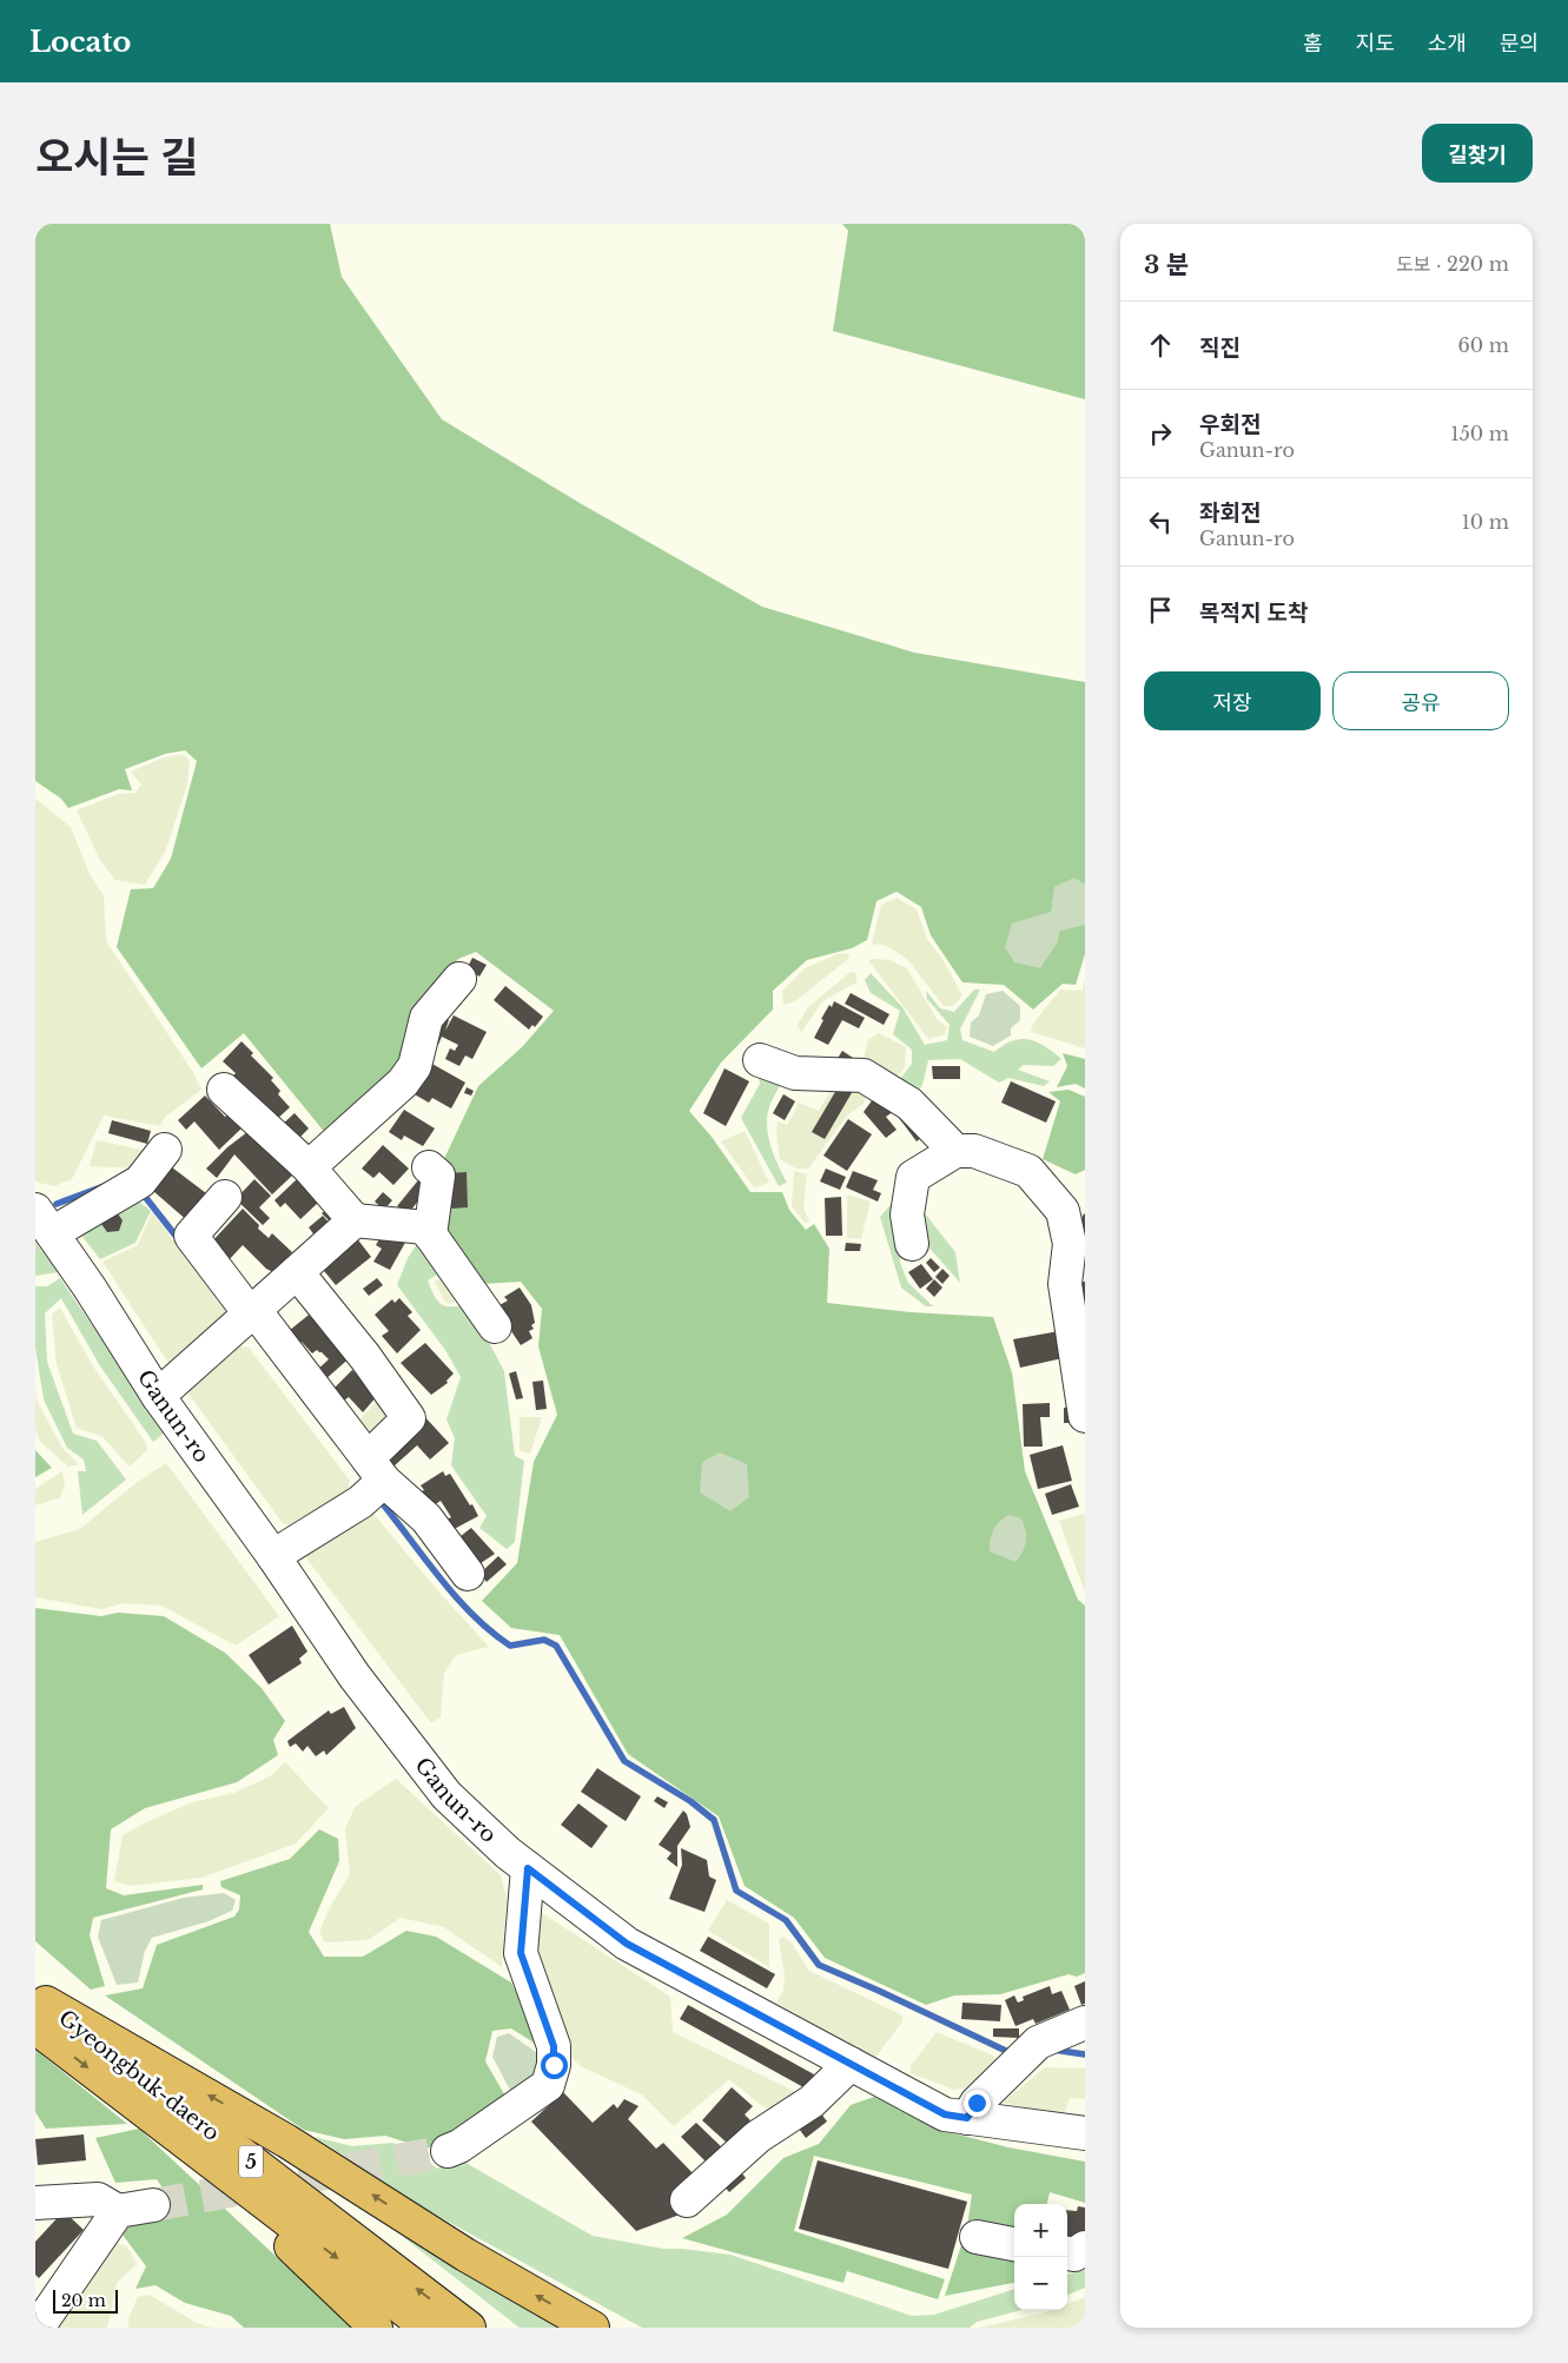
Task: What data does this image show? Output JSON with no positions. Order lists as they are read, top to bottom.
{
  "streets": {
    "highway": ["Gyeongbuk-daero", "5"],
    "street": ["Ganun-ro"]
  },
  "scale_bar": "20 m",
  "page": {
    "header": "Locato",
    "nav": [
      "홈",
      "지도",
      "소개",
      "문의"
    ],
    "title": "오시는 길",
    "buttons": [
      "길찾기",
      ["저장", "공유"]
    ],
    "heading": ["3 분", "도보 · 220 m"],
    "list": [
      ["직진", "60 m"],
      ["우회전", "Ganun-ro", "150 m"],
      ["좌회전", "Ganun-ro", "10 m"],
      "목적지 도착"
    ],
    "map_buttons": ["+", "−"],
    "scale": "20 m"
  }
}
